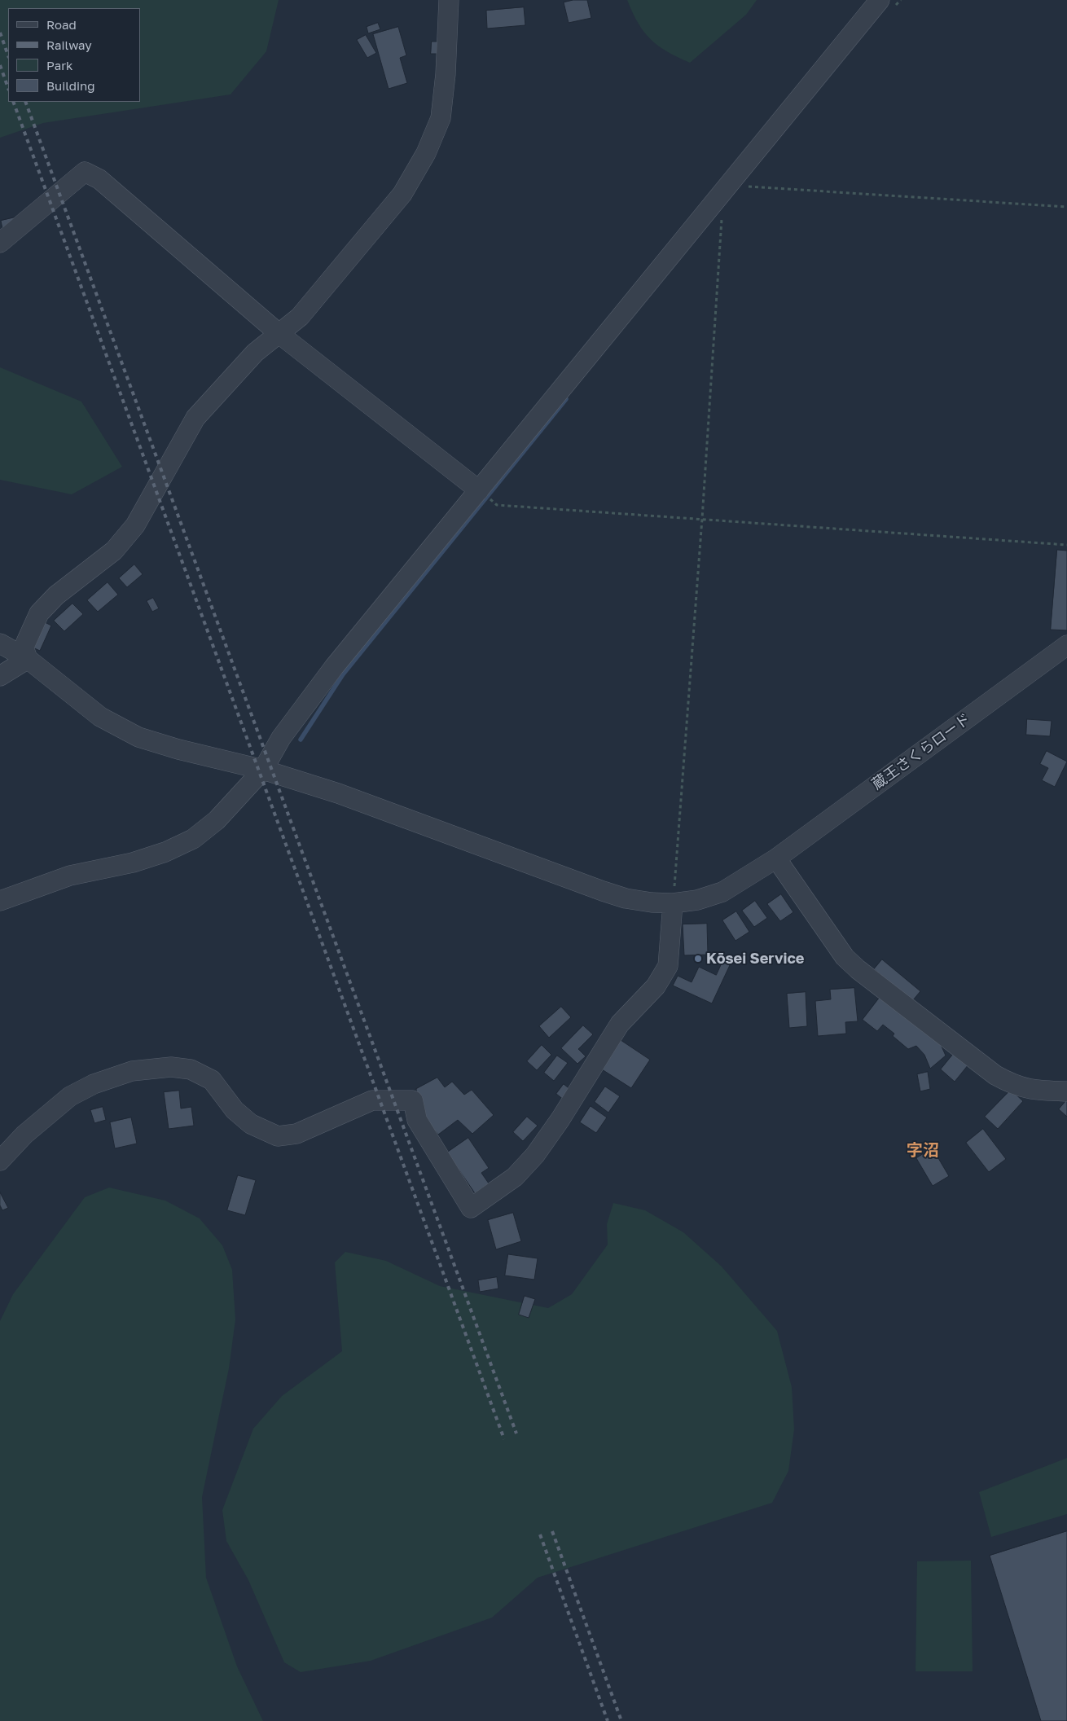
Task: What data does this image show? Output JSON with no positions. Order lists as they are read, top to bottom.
{
  "streets": {
    "street": ["蔵王さくらロード"]
  },
  "districts": ["字沼"],
  "places": ["Kōsei Service"],
  "legend": [
    "Road",
    "Railway",
    "Park",
    "Building"
  ]
}
